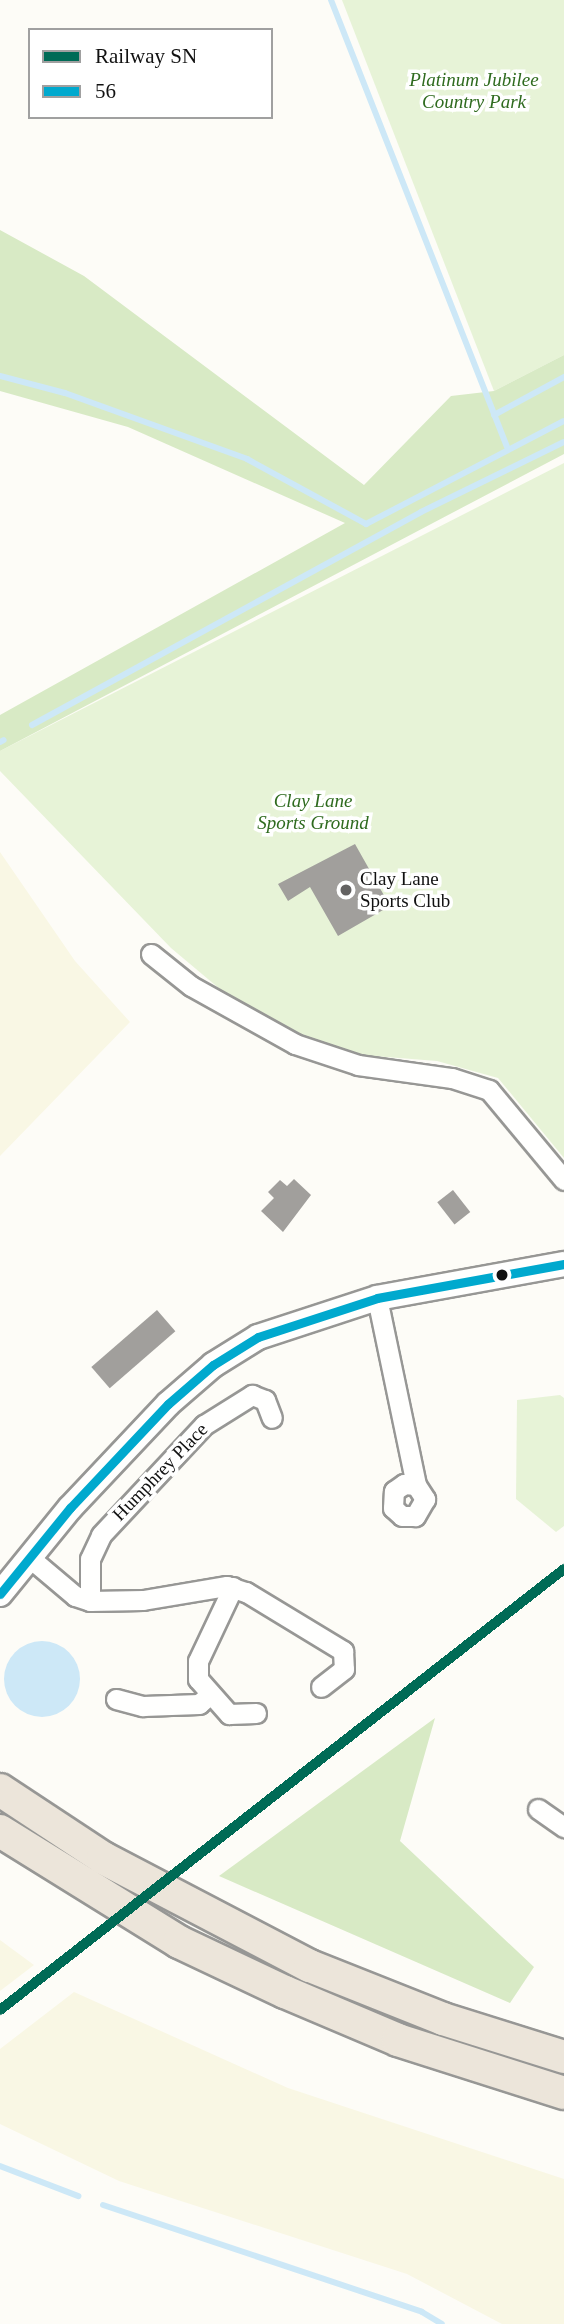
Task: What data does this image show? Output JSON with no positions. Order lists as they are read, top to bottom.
{
  "streets": {
    "street": ["Humphrey Place"]
  },
  "parks": ["Platinum Jubilee Country Park", "Clay Lane Sports Ground"],
  "places": ["Clay Lane Sports Club"],
  "lines": ["transit line 56", "rail line SN"],
  "legend": ["Railway SN", "56"]
}
